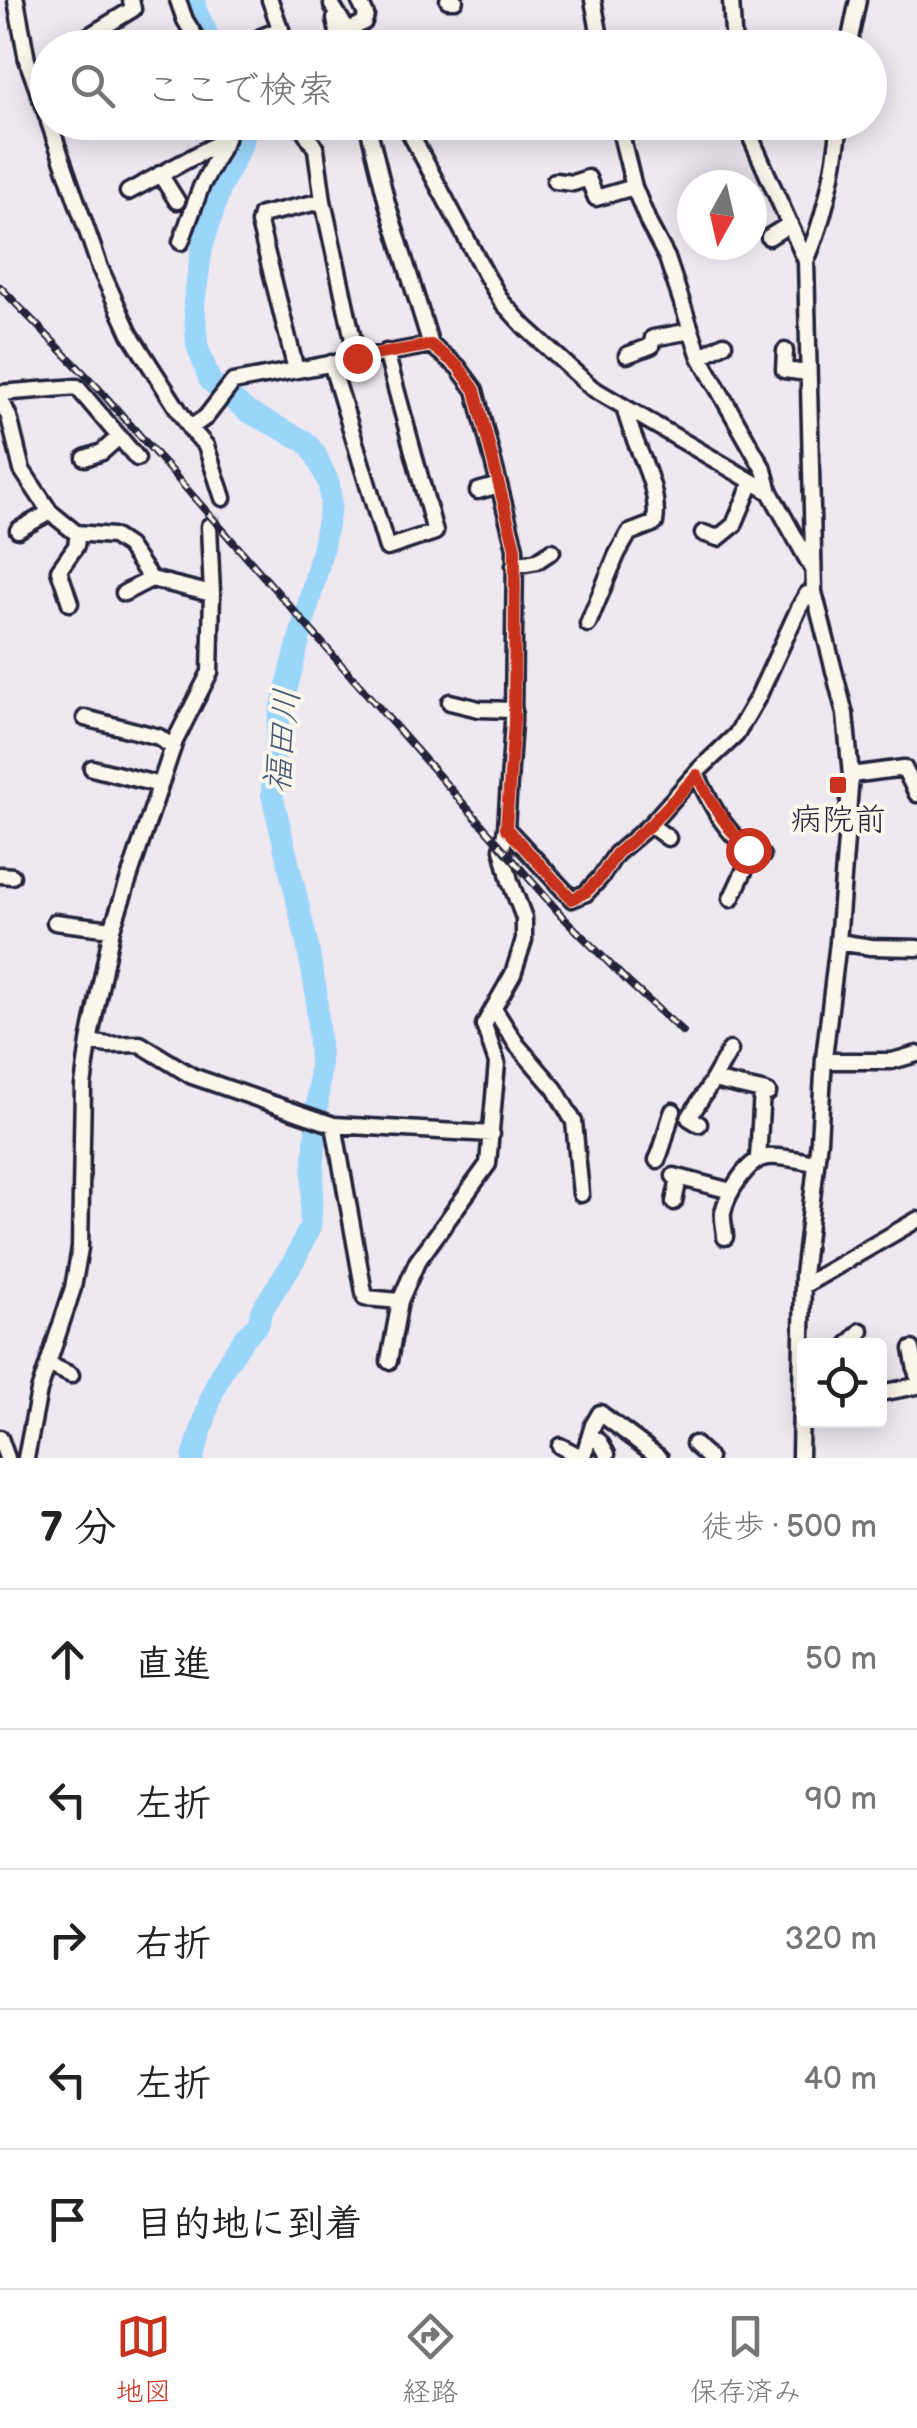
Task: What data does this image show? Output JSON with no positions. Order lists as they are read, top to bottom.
{
  "water": ["福田川"],
  "places": {
    "transit": ["病院前"]
  },
  "north": "bottom",
  "page": {
    "search": "ここで検索",
    "heading": ["7 分", "徒歩 · 500 m"],
    "list": [
      ["直進", "50 m"],
      ["左折", "90 m"],
      ["右折", "320 m"],
      ["左折", "40 m"],
      "目的地に到着"
    ],
    "nav": ["地図", "経路", "保存済み"]
  }
}
